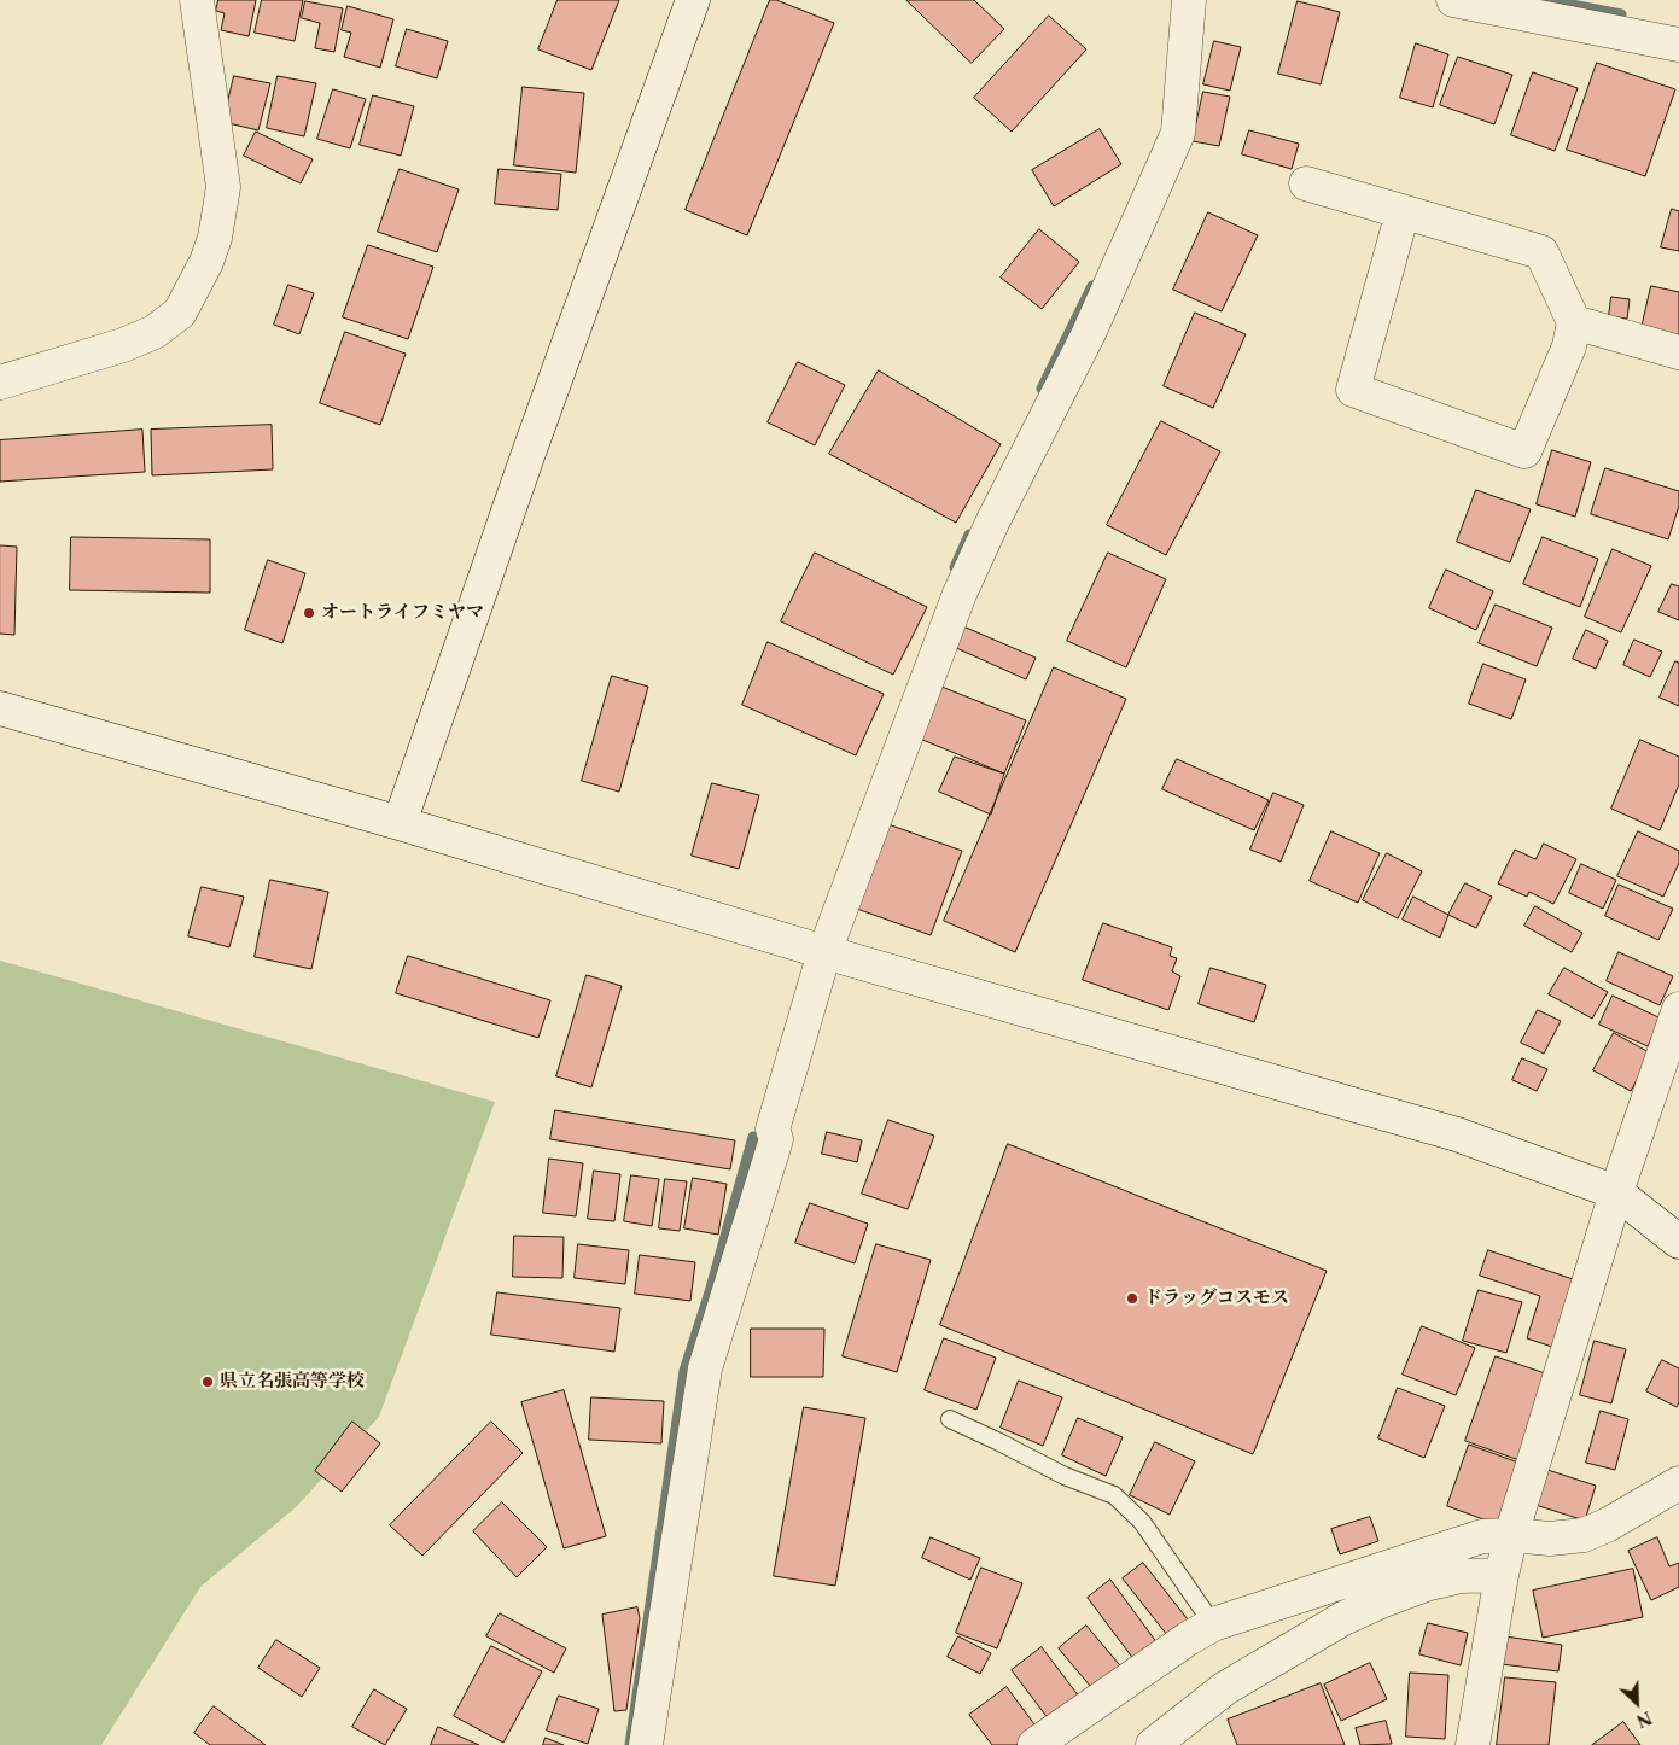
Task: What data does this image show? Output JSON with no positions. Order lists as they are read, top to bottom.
{
  "places": ["オートライフミヤマ", "ドラッグコスモス", "県立名張高等学校"],
  "north": "bottom right"
}
